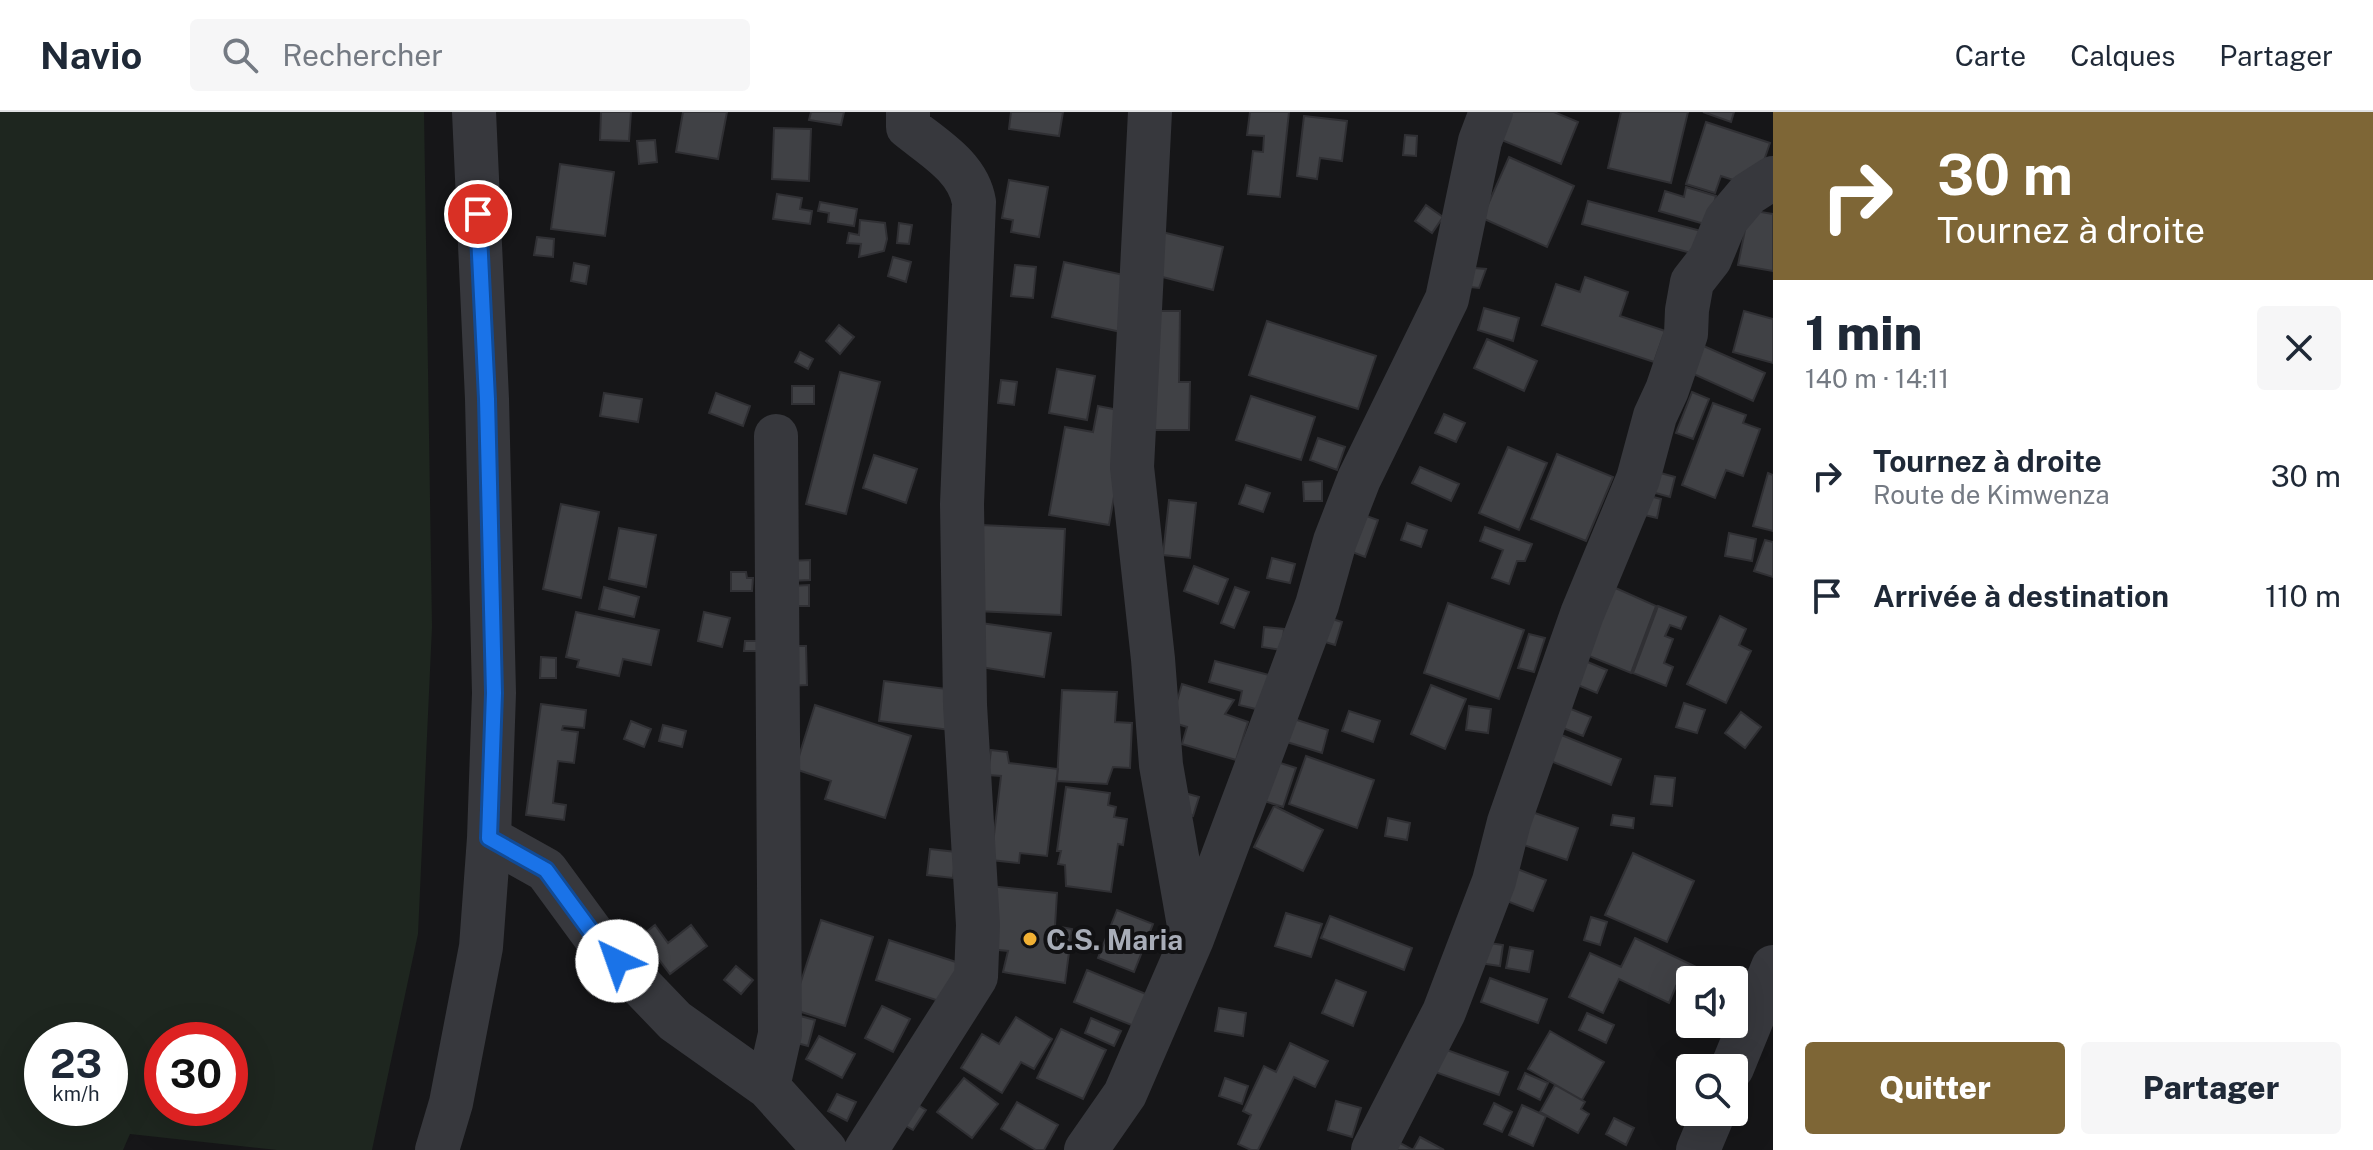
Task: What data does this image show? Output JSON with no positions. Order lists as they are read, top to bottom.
{
  "places": ["C.S. Maria"],
  "page": {
    "header": "Navio",
    "search": "Rechercher",
    "nav": ["Carte", "Calques", "Partager"],
    "turn": ["30 m", "Tournez à droite"],
    "heading": ["1 min", "140 m · 14:11"],
    "list": [
      {
        "name": "Tournez à droite",
        "note": "Route de Kimwenza",
        "value": "30 m"
      },
      {
        "name": "Arrivée à destination",
        "value": "110 m"
      }
    ],
    "speed": "23 km/h",
    "limit": "30",
    "buttons": ["Quitter", "Partager"]
  }
}
